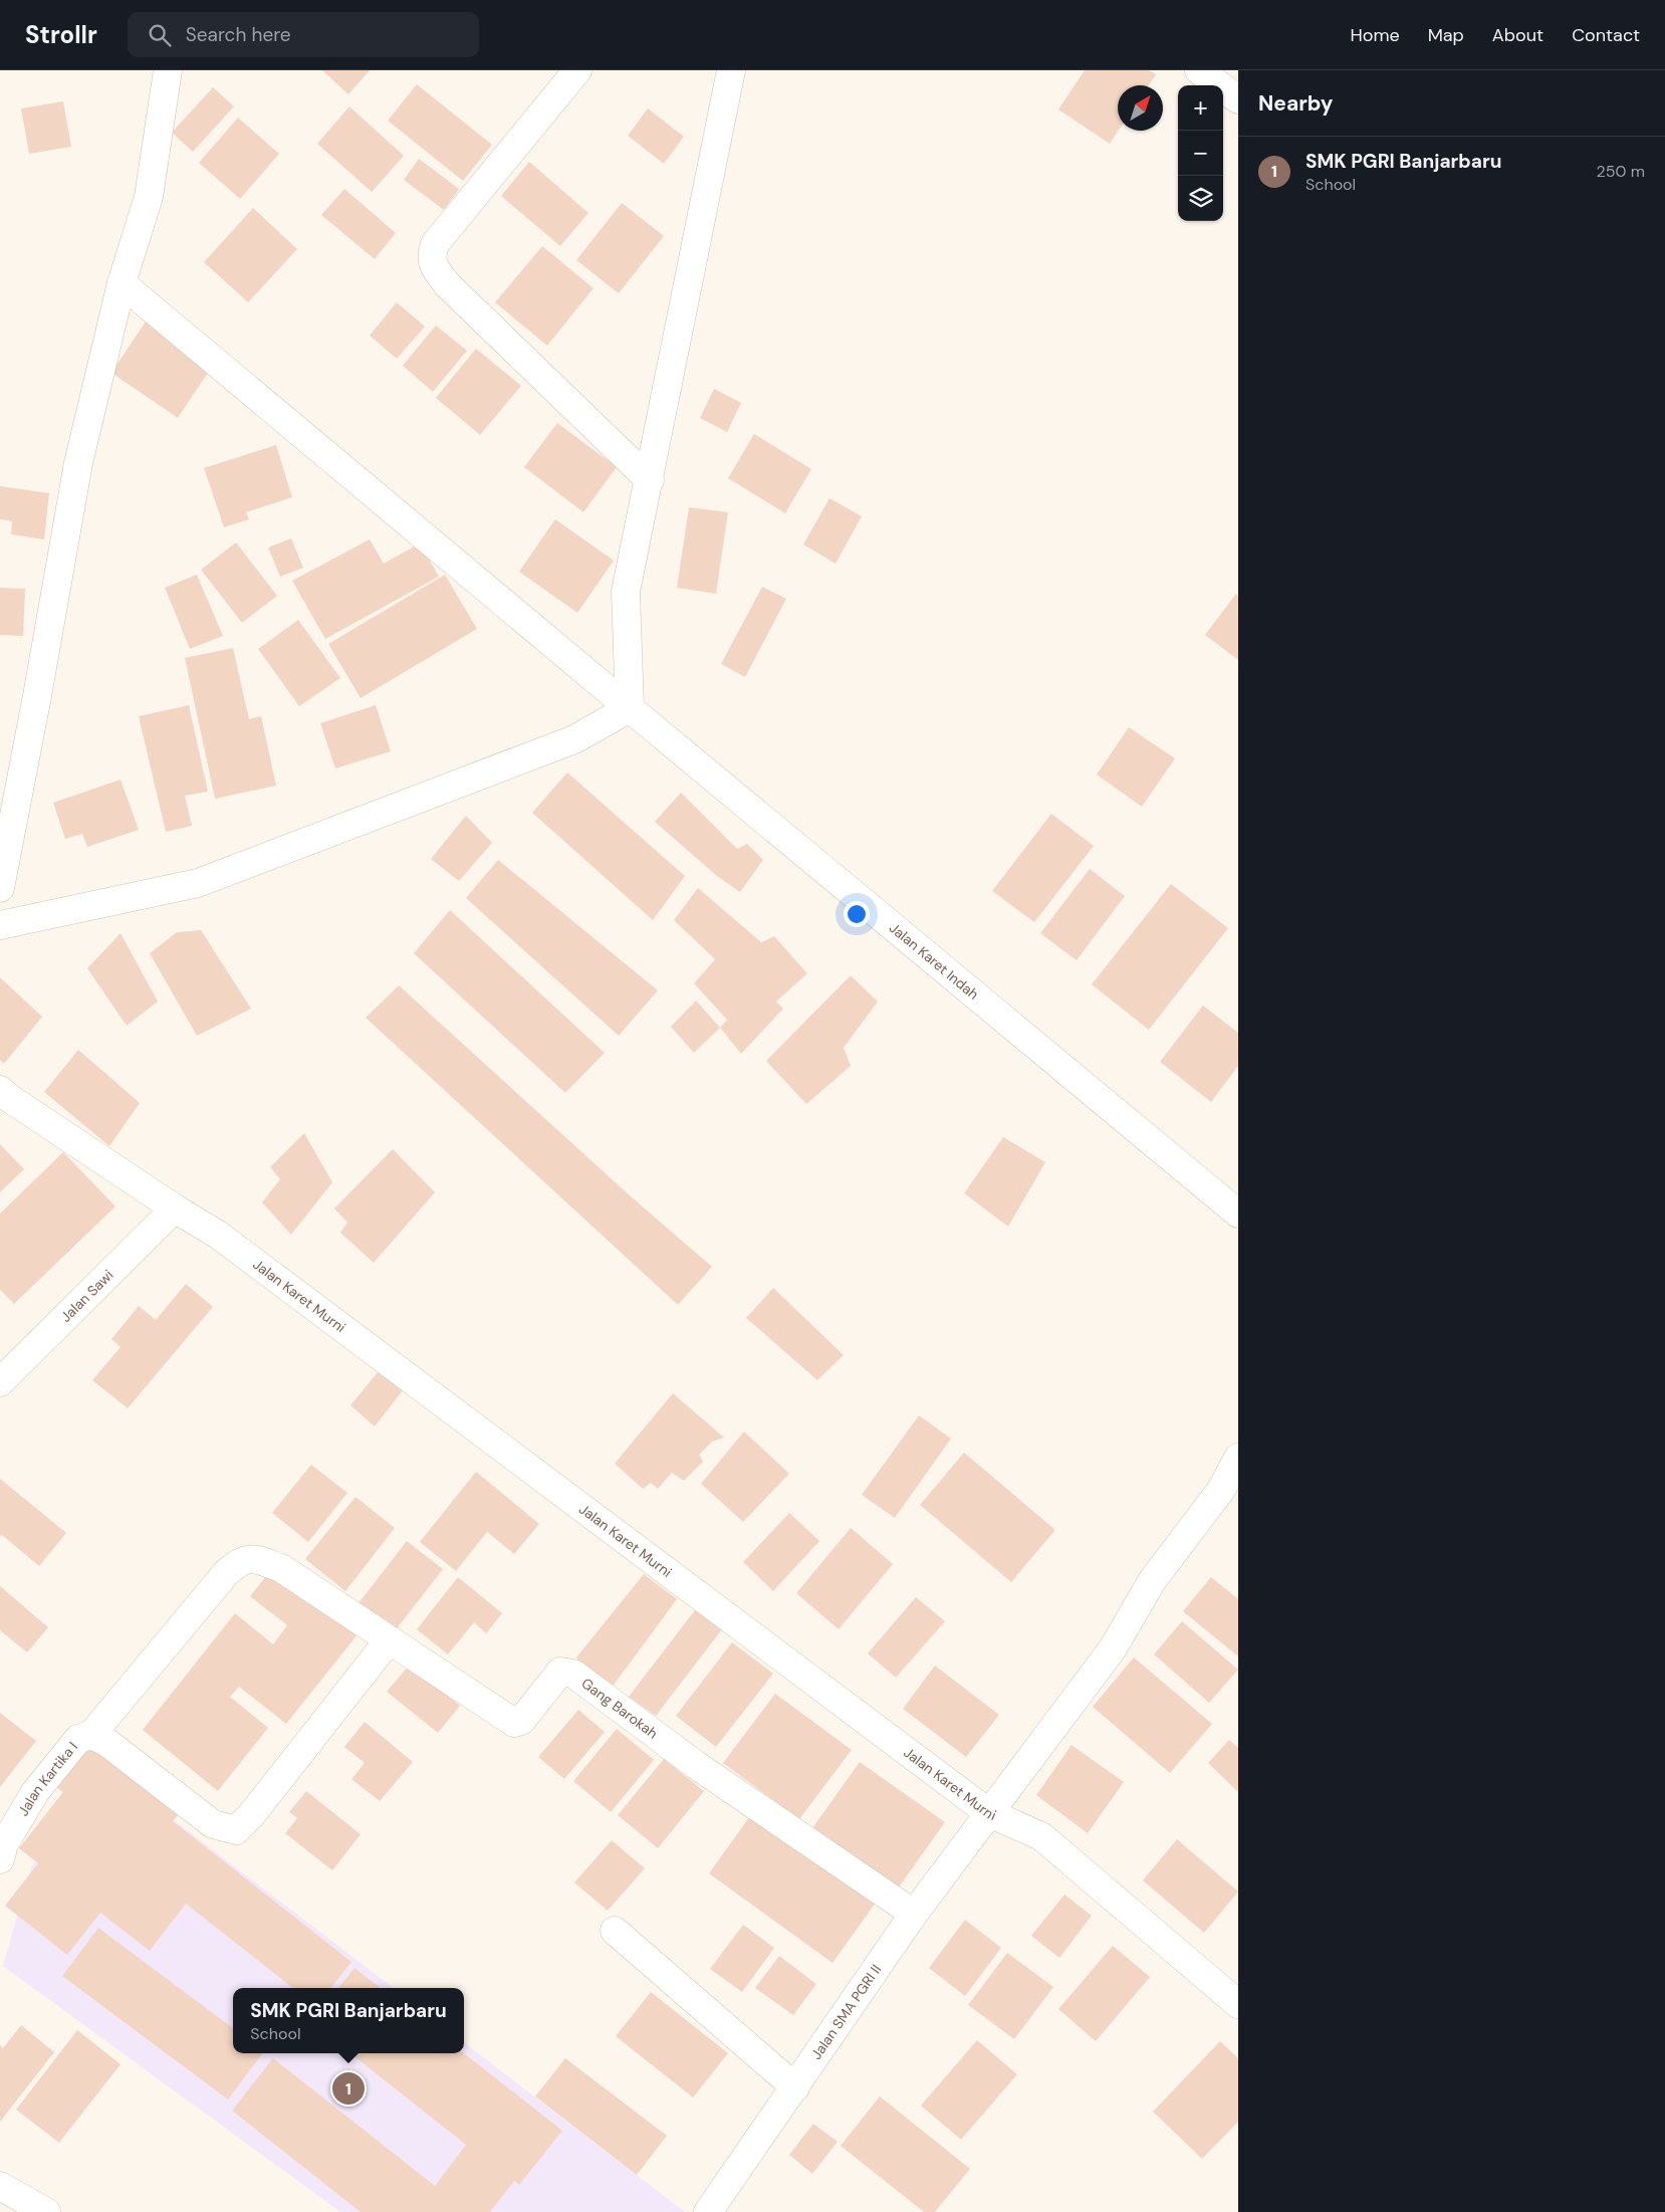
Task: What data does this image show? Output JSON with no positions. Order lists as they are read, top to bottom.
{
  "streets": {
    "street": [
      "Jalan Karet Indah",
      "Jalan Sawi",
      "Jalan Karet Murni",
      "Gang Barokah",
      "Jalan Kartika I",
      "Jalan SMA PGRI II"
    ]
  },
  "crossings": [
    ["Jalan Sawi", "Jalan Karet Murni"],
    ["Jalan Karet Murni", "Jalan SMA PGRI II"],
    ["Gang Barokah", "Jalan Kartika I"],
    ["Gang Barokah", "Jalan SMA PGRI II"]
  ],
  "north": "top right",
  "page": {
    "header": "Strollr",
    "search": "Search here",
    "nav": [
      "Home",
      "Map",
      "About",
      "Contact"
    ],
    "heading": "Nearby",
    "map_buttons": ["+", "−"],
    "list": [
      {
        "mark": "1",
        "name": "SMK PGRI Banjarbaru",
        "note": "School",
        "value": "250 m"
      }
    ],
    "popup": ["SMK PGRI Banjarbaru", "School"],
    "pins": "1"
  }
}
